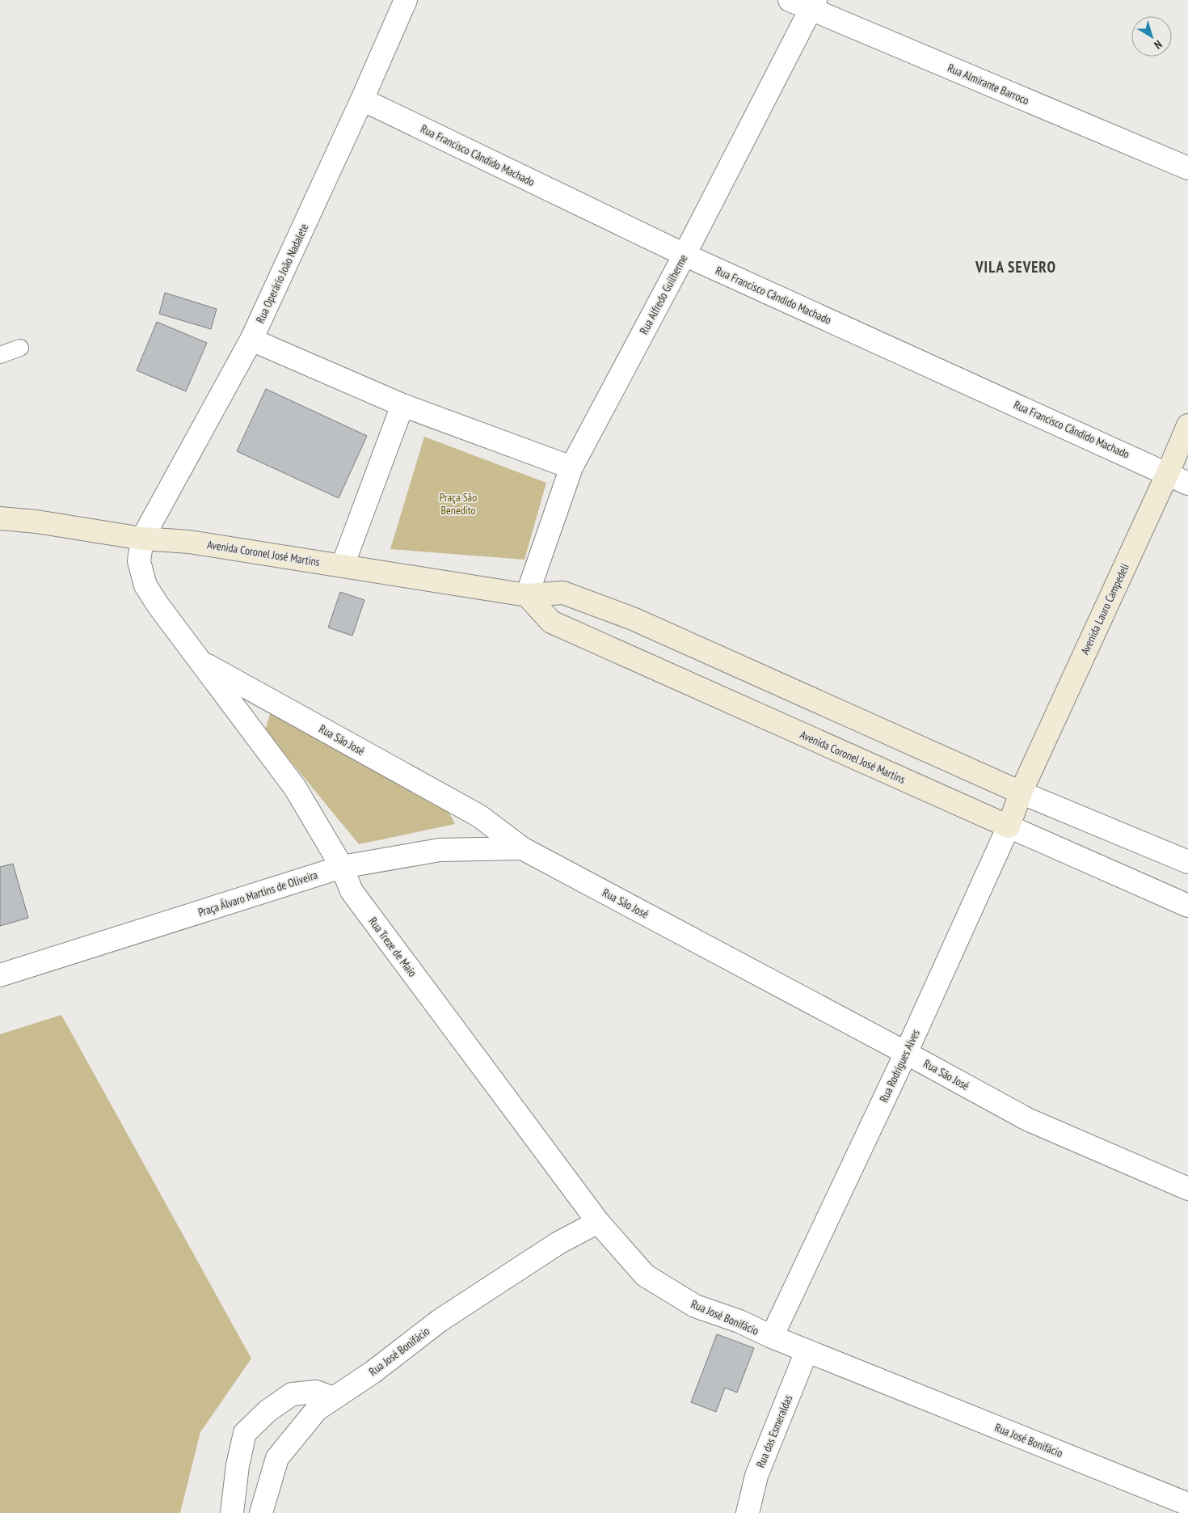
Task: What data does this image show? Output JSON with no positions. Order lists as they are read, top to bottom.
{
  "streets": {
    "street": [
      "Rua Almirante Barroco",
      "Rua Francisco Cândido Machado",
      "Rua Operário João Nadalete",
      "Rua Alfredo Guilherme",
      "Avenida Coronel José Martins",
      "Avenida Lauro Campedeli",
      "Rua São José",
      "Praça Álvaro Martins de Oliveira",
      "Rua Treze de Maio",
      "Rua Rodrigues Alves",
      "Rua José Bonifácio",
      "Rua das Esmeraldas"
    ]
  },
  "crossings": [
    ["Rua Almirante Barroco", "Rua Alfredo Guilherme"],
    ["Rua Francisco Cândido Machado", "Rua Operário João Nadalete"],
    ["Rua Francisco Cândido Machado", "Rua Alfredo Guilherme"],
    ["Rua Francisco Cândido Machado", "Avenida Lauro Campedeli"],
    ["Rua Operário João Nadalete", "Avenida Coronel José Martins"],
    ["Rua Operário João Nadalete", "Rua São José"],
    ["Rua Alfredo Guilherme", "Avenida Coronel José Martins"],
    ["Avenida Coronel José Martins", "Avenida Lauro Campedeli"],
    ["Avenida Coronel José Martins", "Rua São José"],
    ["Avenida Coronel José Martins", "Rua Rodrigues Alves"],
    ["Avenida Lauro Campedeli", "Rua Rodrigues Alves"],
    ["Rua São José", "Praça Álvaro Martins de Oliveira"],
    ["Rua São José", "Rua Treze de Maio"],
    ["Rua São José", "Rua Rodrigues Alves"],
    ["Praça Álvaro Martins de Oliveira", "Rua Treze de Maio"],
    ["Rua Treze de Maio", "Rua José Bonifácio"],
    ["Rua Rodrigues Alves", "Rua José Bonifácio"],
    ["Rua José Bonifácio", "Rua das Esmeraldas"]
  ],
  "districts": ["VILA SEVERO"],
  "parks": ["Praça São Benedito"],
  "north": "bottom right"
}
